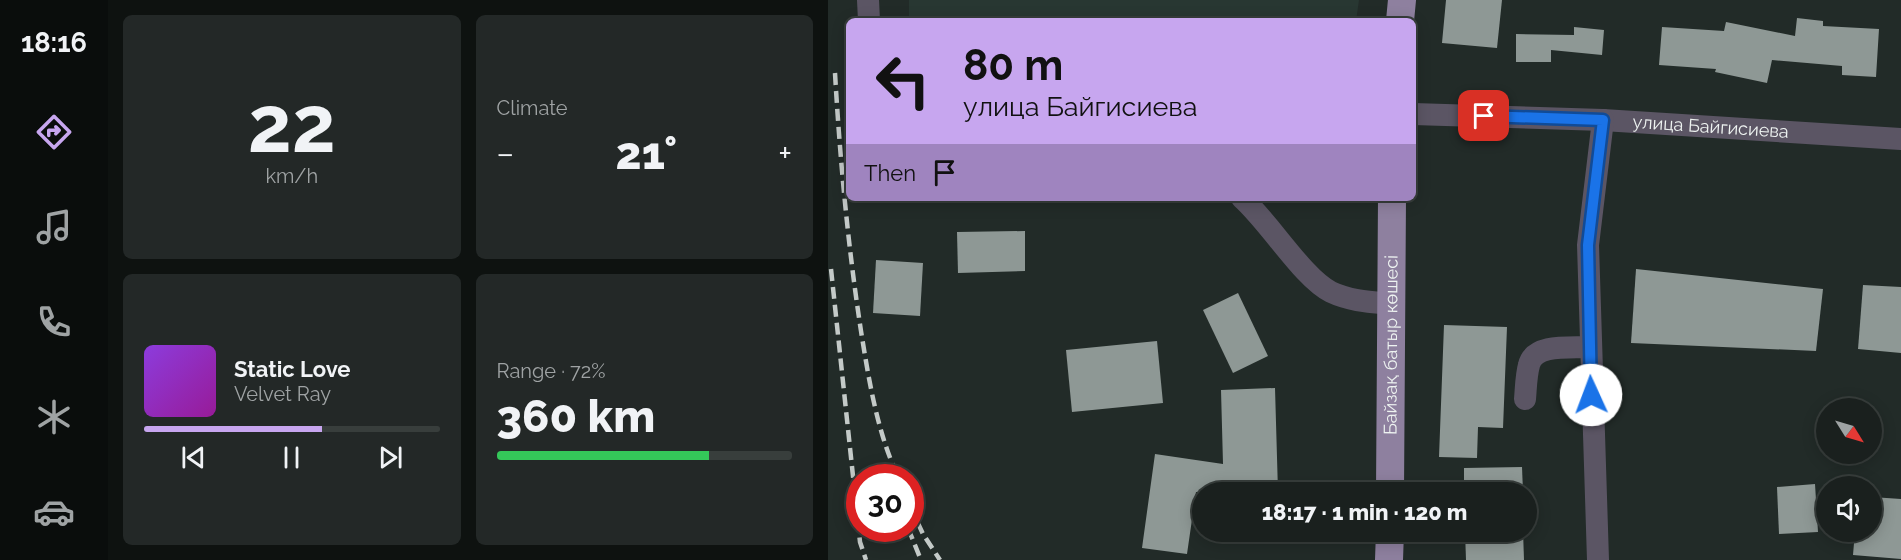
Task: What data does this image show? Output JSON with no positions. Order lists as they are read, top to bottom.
{
  "streets": {
    "main road": ["Байзақ батыр көшесі"],
    "street": ["улица Байгисиева"]
  },
  "north": "bottom right",
  "page": {
    "tabs": "18:16",
    "tile": [
      ["22", "km/h"],
      "Climate",
      ["Range · 72%", "360 km"]
    ],
    "turn": ["80 m", "улица Байгисиева"],
    "heat": ["−", "21°", "+"],
    "then": "Then",
    "song": ["Static Love", "Velvet Ray"],
    "limit": "30",
    "trip": "18:17 · 1 min · 120 m"
  }
}
